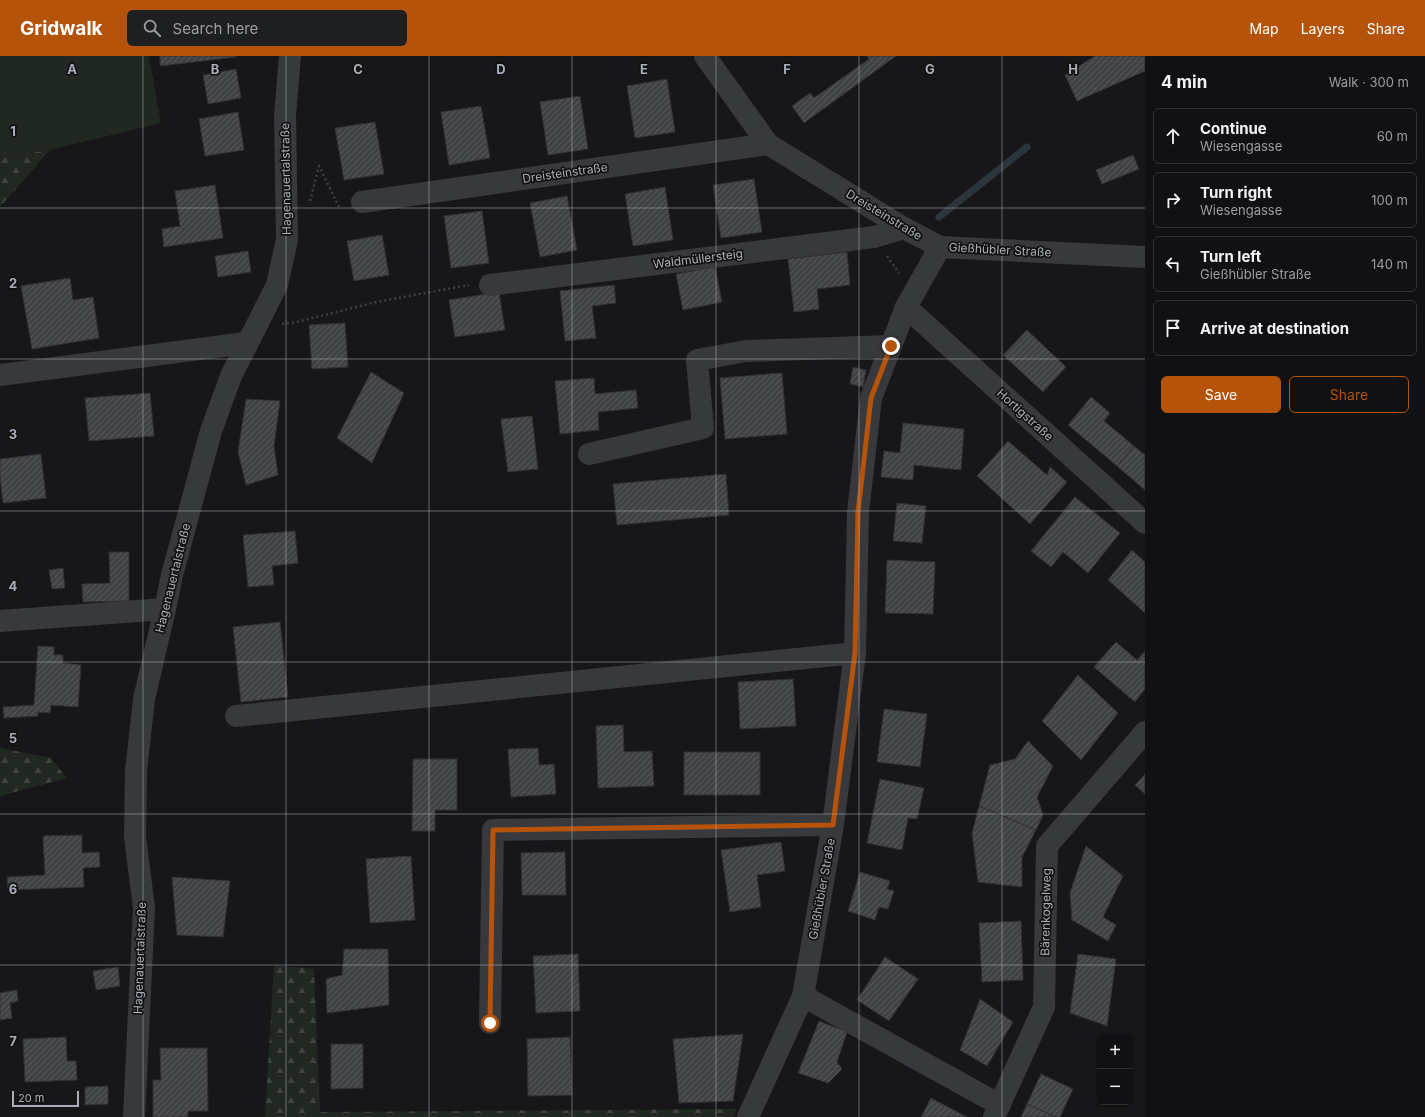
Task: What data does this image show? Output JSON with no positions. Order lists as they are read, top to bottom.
{
  "streets": {
    "street": [
      "Dreisteinstraße",
      "Hagenauertalstraße",
      "Gießhübler Straße",
      "Waldmüllersteig",
      "Hortigstraße",
      "Bärenkogelweg"
    ]
  },
  "crossings": [
    ["Dreisteinstraße", "Gießhübler Straße"],
    ["Dreisteinstraße", "Waldmüllersteig"],
    ["Gießhübler Straße", "Hortigstraße"]
  ],
  "scale_bar": "20 m",
  "page": {
    "header": "Gridwalk",
    "search": "Search here",
    "nav": ["Map", "Layers", "Share"],
    "heading": ["4 min", "Walk · 300 m"],
    "list": [
      ["Continue", "Wiesengasse", "60 m"],
      ["Turn right", "Wiesengasse", "100 m"],
      ["Turn left", "Gießhübler Straße", "140 m"],
      "Arrive at destination"
    ],
    "buttons": ["Save", "Share"],
    "map_buttons": ["+", "−"],
    "scale": "20 m"
  },
  "grid": {
    "columns": [
      "A",
      "B",
      "C",
      "D",
      "E",
      "F",
      "G",
      "H"
    ],
    "rows": [
      "1",
      "2",
      "3",
      "4",
      "5",
      "6",
      "7"
    ]
  }
}
